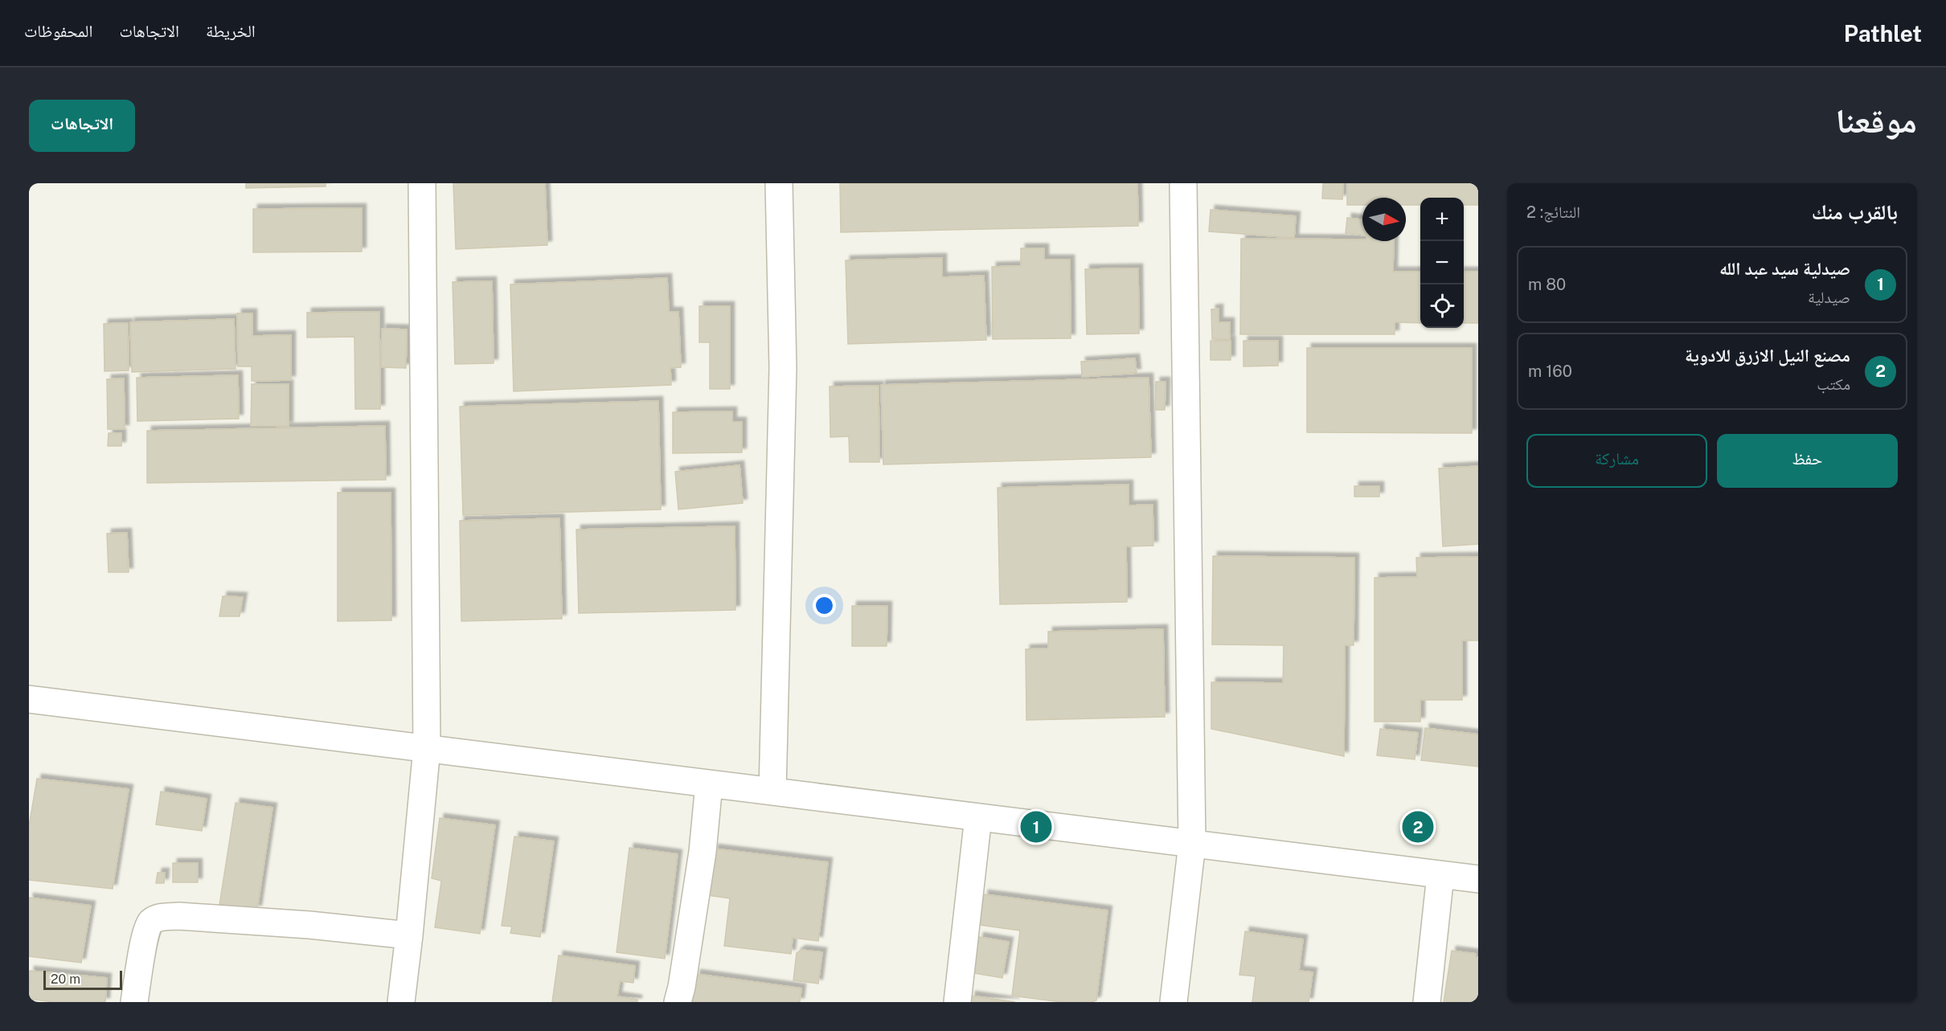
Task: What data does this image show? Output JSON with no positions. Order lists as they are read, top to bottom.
{
  "scale_bar": "20 m",
  "north": "right",
  "page": {
    "header": "Pathlet",
    "nav": ["الخريطة", "الاتجاهات", "المحفوظات"],
    "title": "موقعنا",
    "buttons": [
      "الاتجاهات",
      ["حفظ", "مشاركة"]
    ],
    "heading": ["بالقرب منك", "النتائج: 2"],
    "map_buttons": ["+", "−"],
    "list": [
      {
        "mark": "1",
        "name": "صيدلية سيد عبد الله",
        "note": "صيدلية",
        "value": "80 m"
      },
      {
        "mark": "2",
        "name": "مصنع النيل الازرق للادوية",
        "note": "مكتب",
        "value": "160 m"
      }
    ],
    "pins": ["1", "2"],
    "scale": "20 m"
  }
}
